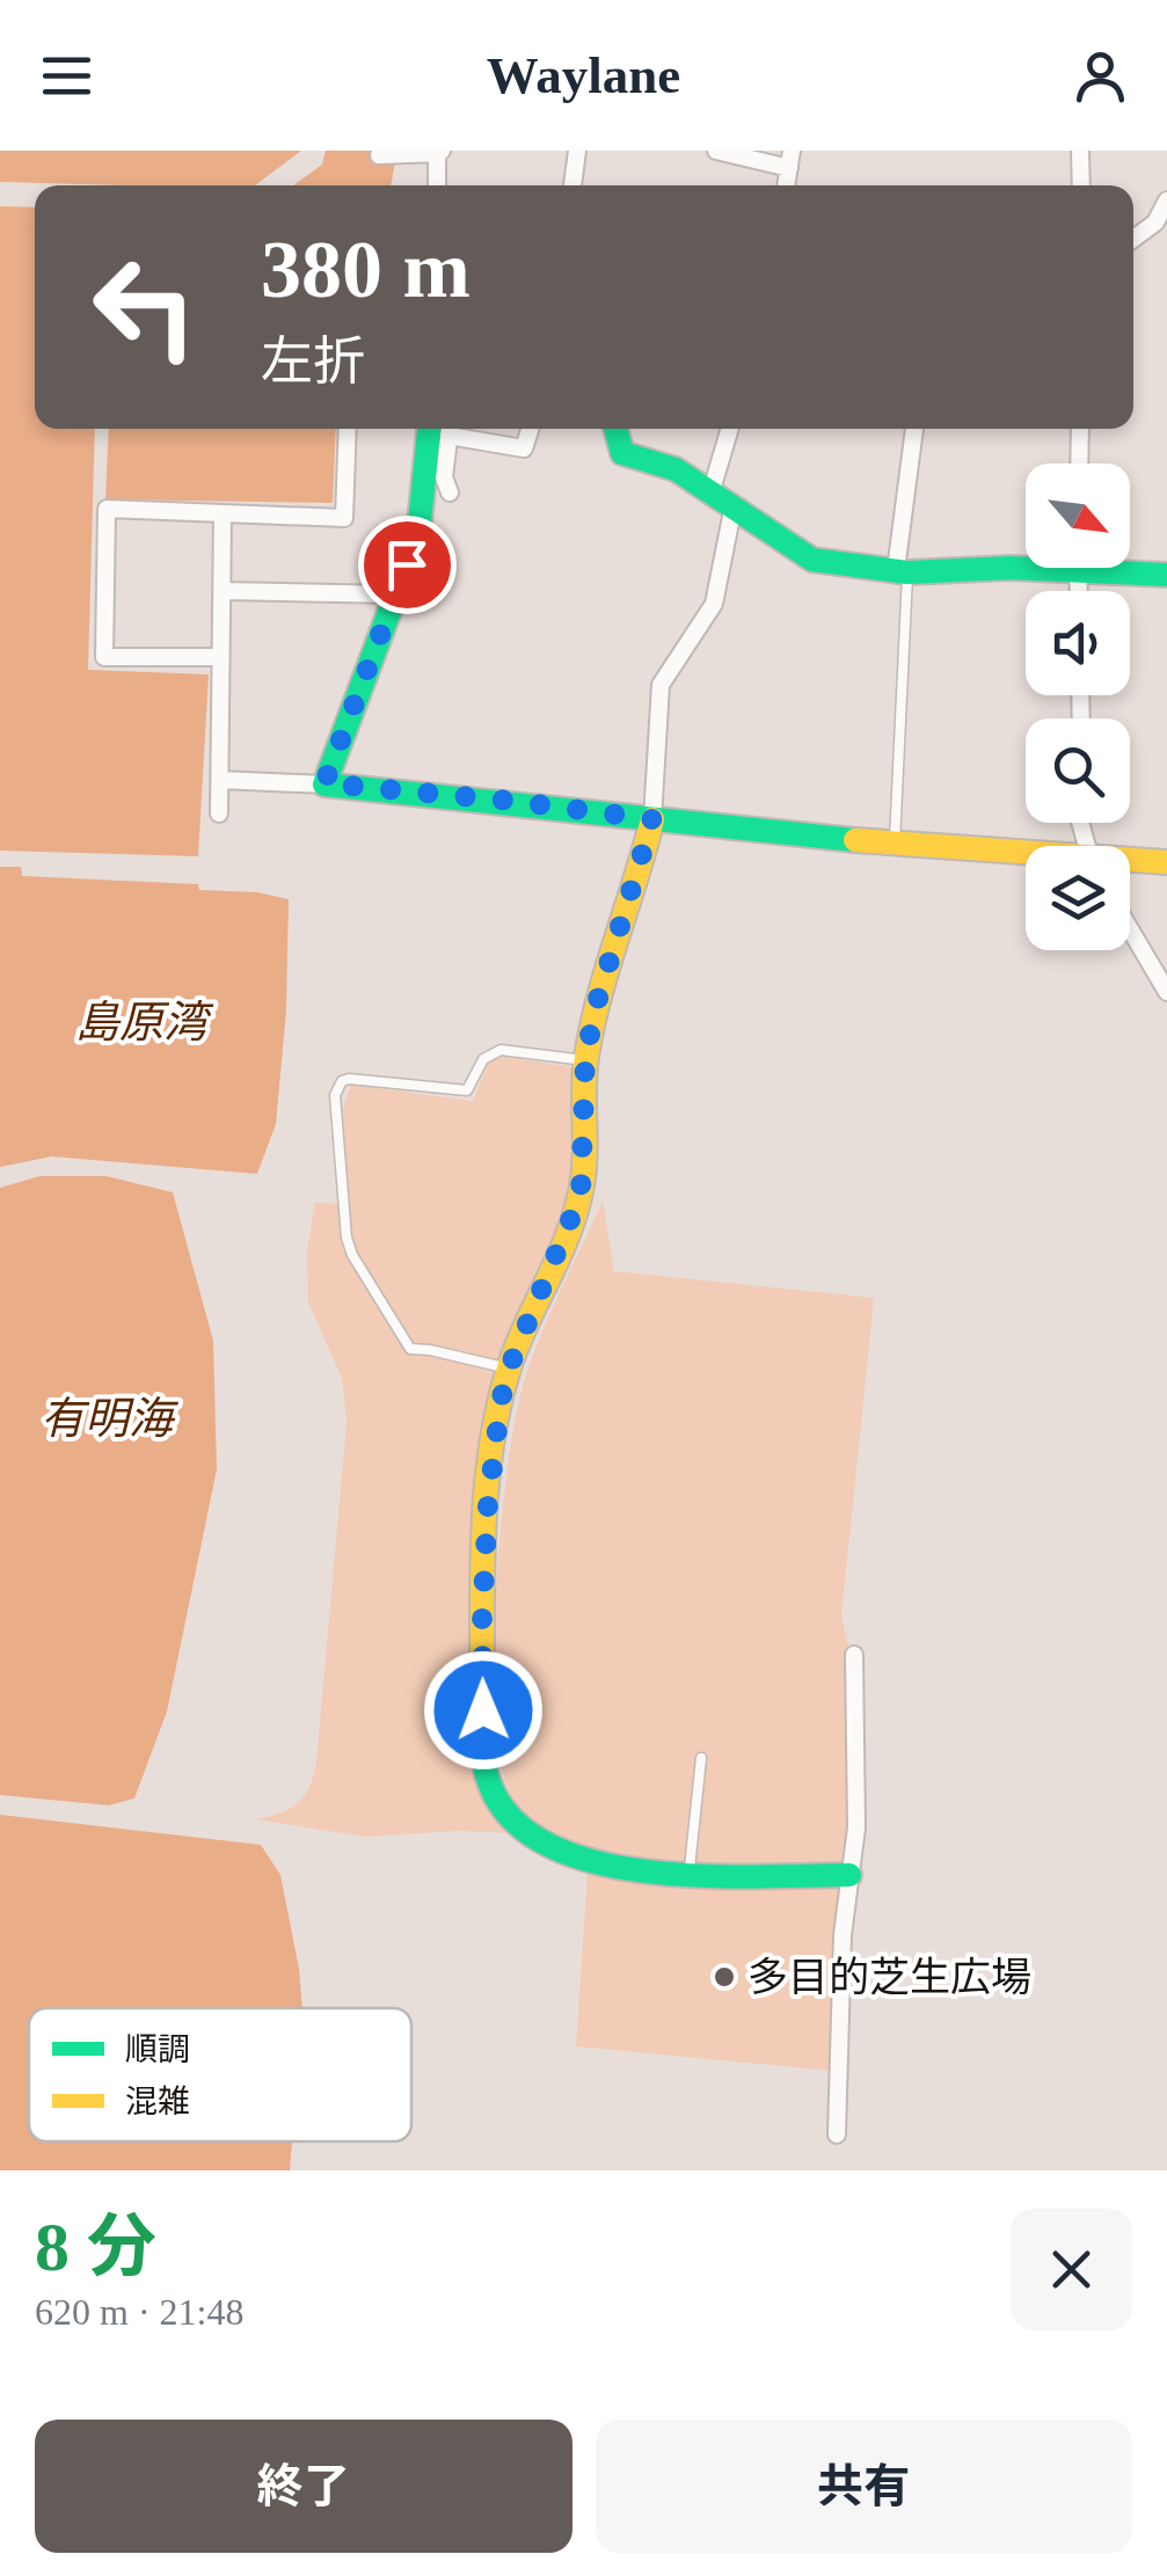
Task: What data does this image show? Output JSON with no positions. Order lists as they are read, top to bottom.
{
  "water": ["島原湾", "有明海"],
  "places": ["多目的芝生広場"],
  "legend": ["順調", "混雑"],
  "north": "bottom right",
  "page": {
    "header": "Waylane",
    "turn": ["380 m", "左折"],
    "heading": ["8 分", "620 m · 21:48"],
    "buttons": ["終了", "共有"]
  }
}
